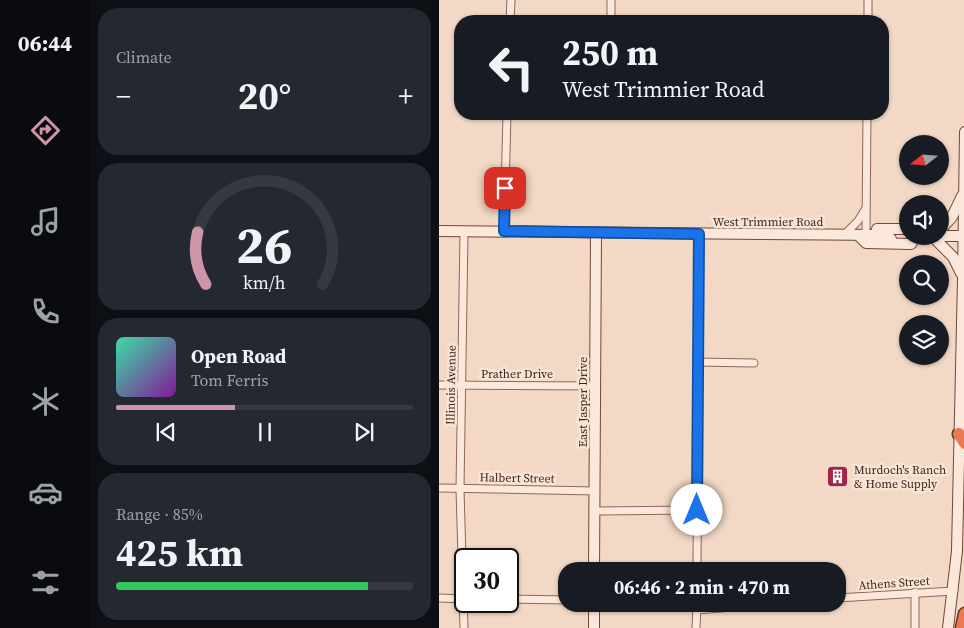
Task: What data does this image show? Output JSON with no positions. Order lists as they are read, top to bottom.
{
  "streets": {
    "street": [
      "West Trimmier Road",
      "Prather Drive",
      "Illinois Avenue",
      "East Jasper Drive",
      "Halbert Street",
      "Athens Street"
    ]
  },
  "crossings": [
    ["West Trimmier Road", "Illinois Avenue"],
    ["West Trimmier Road", "East Jasper Drive"],
    ["Prather Drive", "Illinois Avenue"],
    ["Prather Drive", "East Jasper Drive"],
    ["Illinois Avenue", "Halbert Street"],
    ["East Jasper Drive", "Halbert Street"]
  ],
  "places": {
    "building": ["Murdoch's Ranch & Home Supply"]
  },
  "north": "left",
  "page": {
    "tabs": "06:44",
    "tile": [
      "Climate",
      ["Range · 85%", "425 km"]
    ],
    "turn": ["250 m", "West Trimmier Road"],
    "heat": ["−", "20°", "+"],
    "song": ["Open Road", "Tom Ferris"],
    "limit": "30",
    "trip": "06:46 · 2 min · 470 m",
    "gauge": ["26", "km/h"]
  }
}
